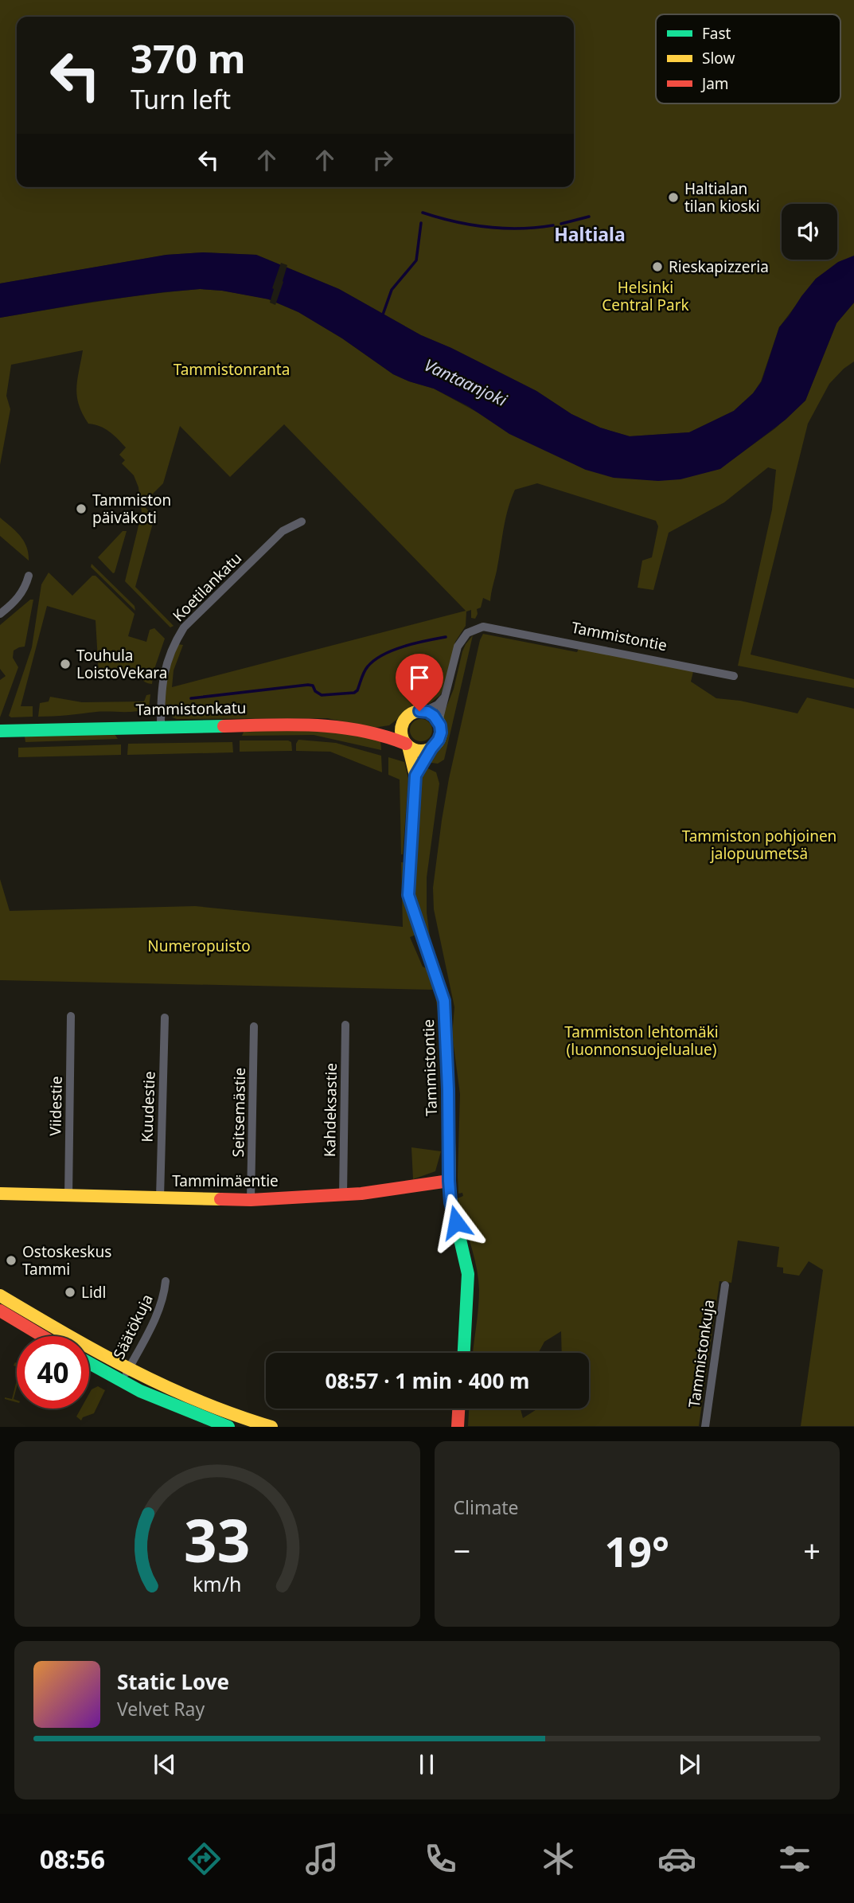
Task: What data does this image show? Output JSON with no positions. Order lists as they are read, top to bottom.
{
  "streets": {
    "street": [
      "Koetilankatu",
      "Tammistontie",
      "Tammistonkatu",
      "Viidestie",
      "Kuudestie",
      "Kahdeksastie",
      "Seitsemästie",
      "Tammimäentie",
      "Säätökuja",
      "Tammistonkuja"
    ]
  },
  "crossings": [
    ["Koetilankatu", "Tammistonkatu"],
    ["Tammistontie", "Tammistonkatu"],
    ["Tammistontie", "Tammimäentie"],
    ["Viidestie", "Tammimäentie"],
    ["Kuudestie", "Tammimäentie"],
    ["Kahdeksastie", "Tammimäentie"],
    ["Seitsemästie", "Tammimäentie"]
  ],
  "districts": ["Haltiala"],
  "water": ["Vantaanjoki"],
  "parks": [
    "Helsinki Central Park",
    "Tammistonranta",
    "Tammiston pohjoinen jalopuumetsä",
    "Numeropuisto",
    "Tammiston lehtomäki (luonnonsuojelualue)"
  ],
  "places": [
    "Haltialan tilan kioski",
    "Rieskapizzeria",
    "Tammiston päiväkoti",
    "Touhula LoistoVekara",
    "Ostoskeskus Tammi",
    "Lidl"
  ],
  "legend": ["Fast", "Slow", "Jam"],
  "page": {
    "turn": ["370 m", "Turn left"],
    "limit": "40",
    "trip": "08:57 · 1 min · 400 m",
    "tile": "Climate",
    "heat": ["−", "19°", "+"],
    "song": ["Static Love", "Velvet Ray"],
    "tabs": "08:56",
    "gauge": ["33", "km/h"]
  }
}
